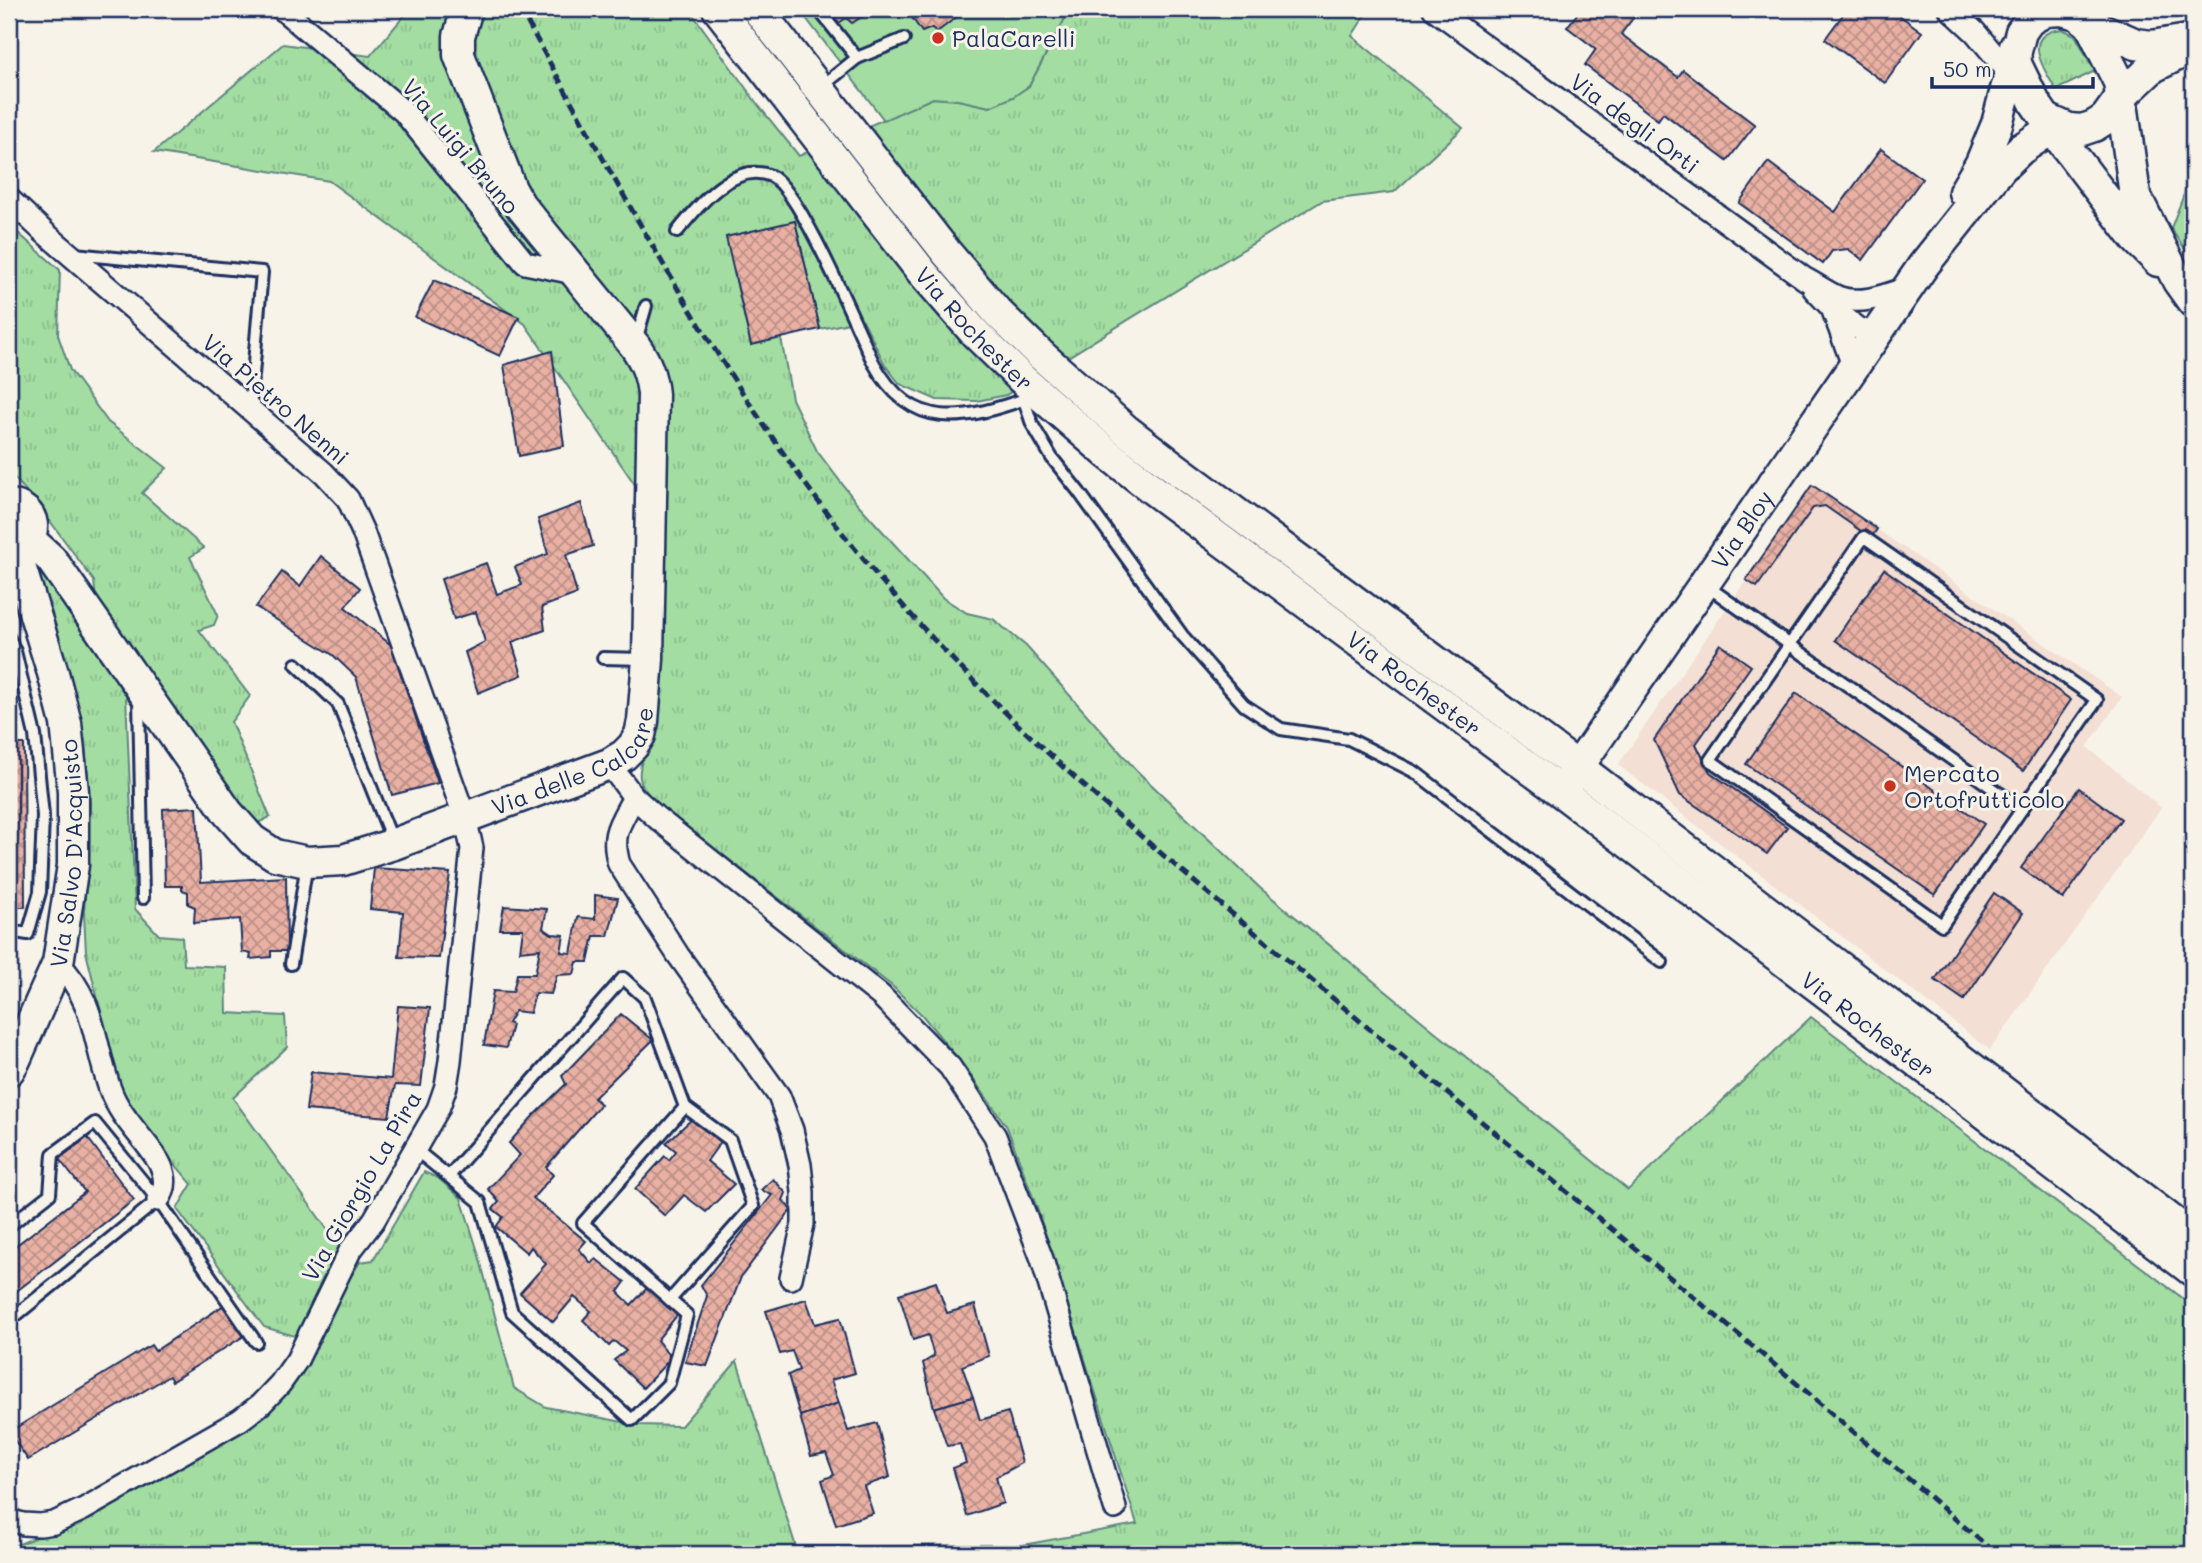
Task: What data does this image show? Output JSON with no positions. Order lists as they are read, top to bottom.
{
  "streets": {
    "main road": [
      "Via Rochester",
      "Via Bloy",
      "Via delle Calcare",
      "Via Salvo D'Acquisto"
    ],
    "street": [
      "Via degli Orti",
      "Via Luigi Bruno",
      "Via Pietro Nenni",
      "Via Giorgio La Pira"
    ]
  },
  "crossings": [
    ["Via degli Orti", "Via Bloy"],
    ["Via Luigi Bruno", "Via delle Calcare"],
    ["Via Rochester", "Via Bloy"],
    ["Via Pietro Nenni", "Via delle Calcare"],
    ["Via Pietro Nenni", "Via Giorgio La Pira"],
    ["Via delle Calcare", "Via Salvo D'Acquisto"],
    ["Via delle Calcare", "Via Giorgio La Pira"]
  ],
  "places": ["PalaCarelli", "Mercato Ortofrutticolo"],
  "scale_bar": "50 m"
}
